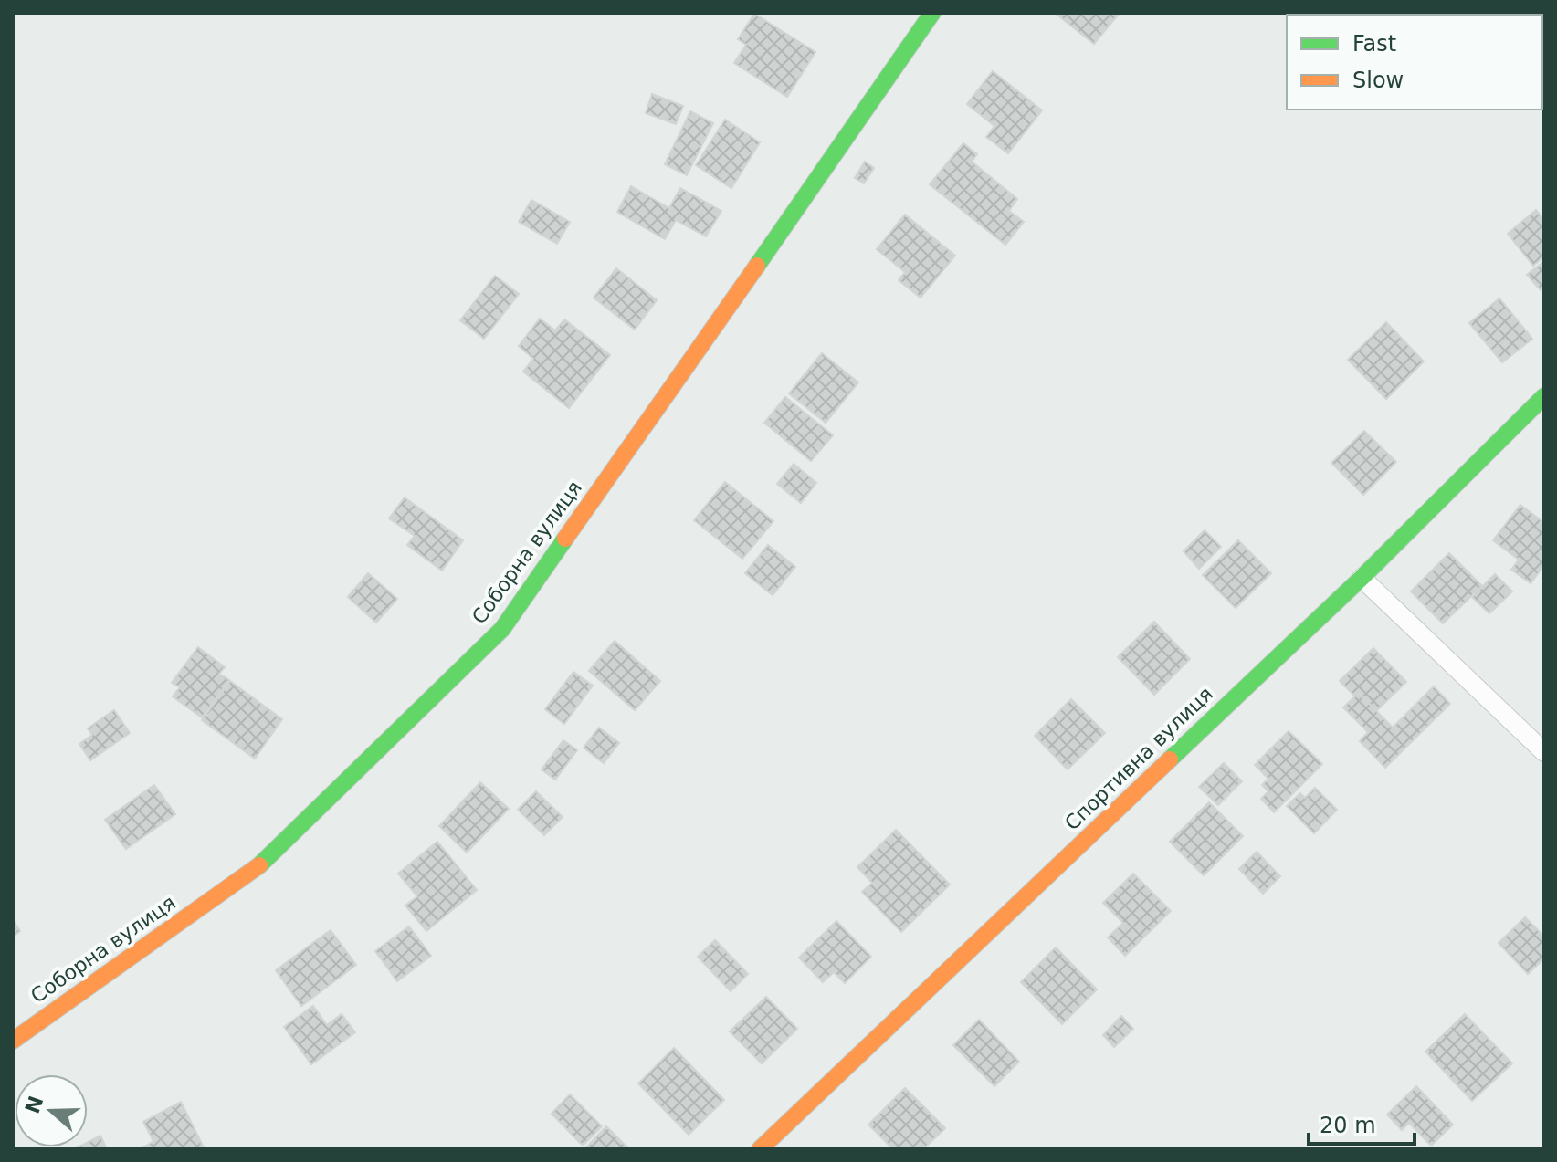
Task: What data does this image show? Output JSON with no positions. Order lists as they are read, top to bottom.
{
  "streets": {
    "street": ["Соборна вулиця", "Спортивна вулиця"]
  },
  "legend": ["Fast", "Slow"],
  "scale_bar": "20 m",
  "north": "left"
}
